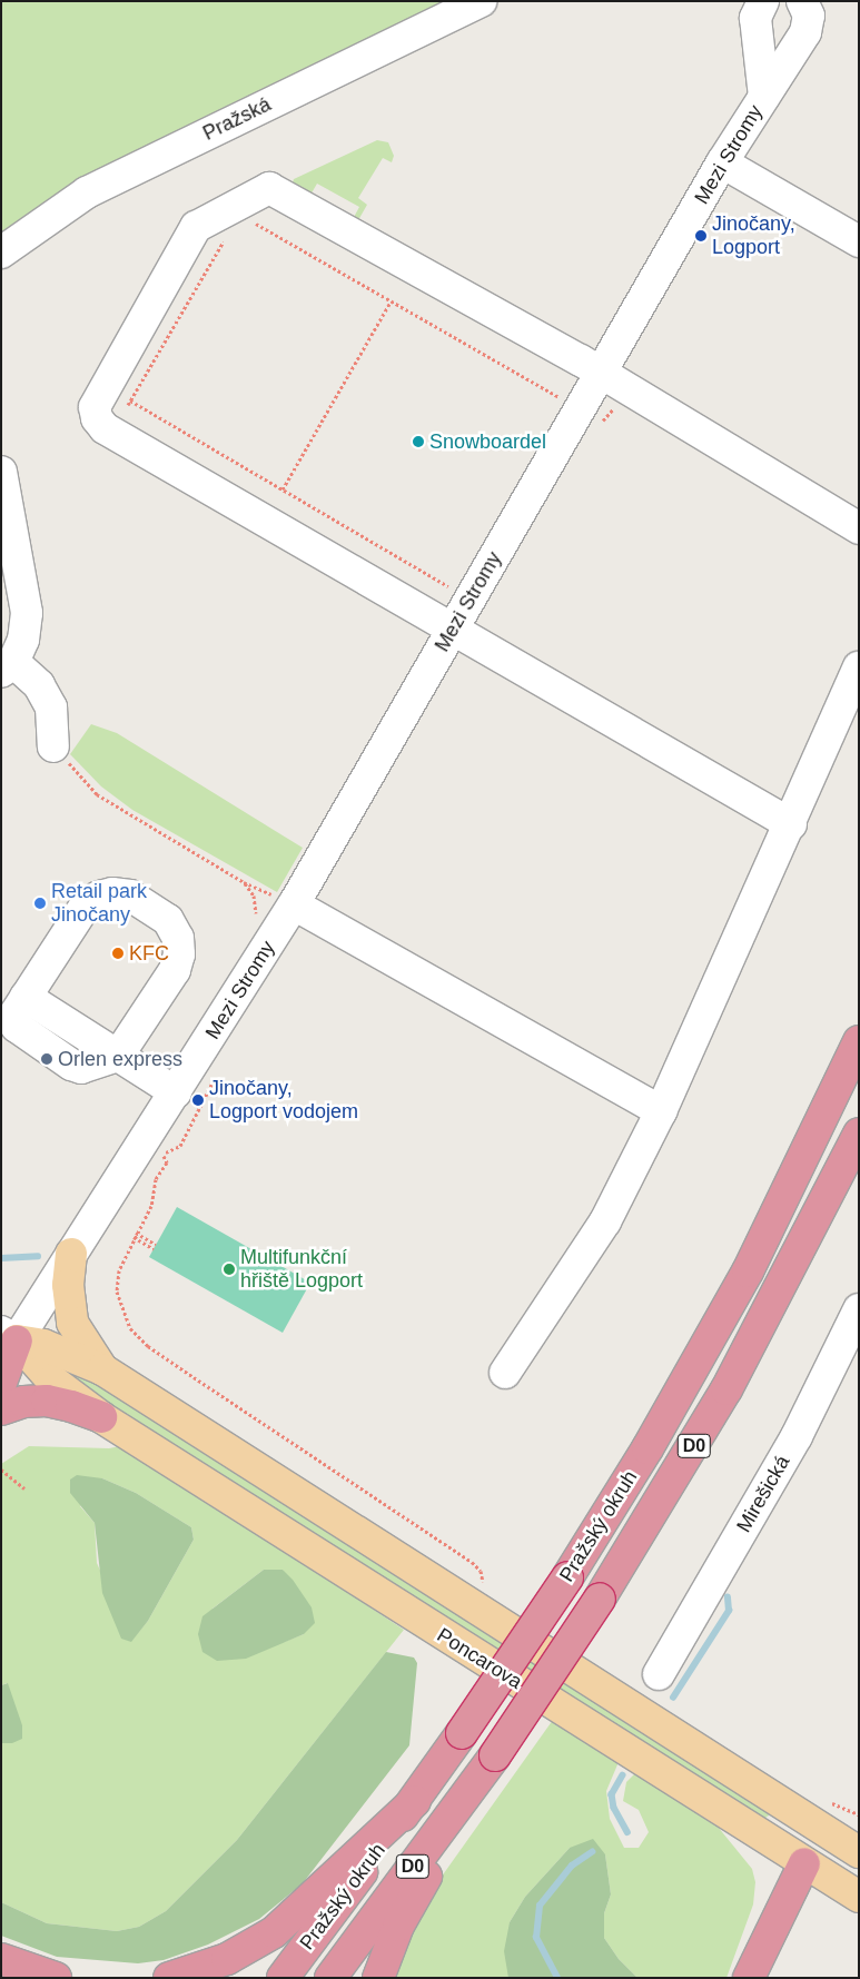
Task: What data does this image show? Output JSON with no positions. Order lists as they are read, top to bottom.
{
  "streets": {
    "highway": ["D0", "Pražský okruh"],
    "main road": ["Poncarova"],
    "street": ["Pražská", "Mezi Stromy", "Mirešická"]
  },
  "crossings": [
    ["Mezi Stromy", "Poncarova"]
  ],
  "places": [
    "Jinočany, Logport",
    "Snowboardel",
    "Retail park Jinočany",
    "KFC",
    "Orlen express",
    "Jinočany, Logport vodojem",
    "Multifunkční hřiště Logport"
  ]
}
